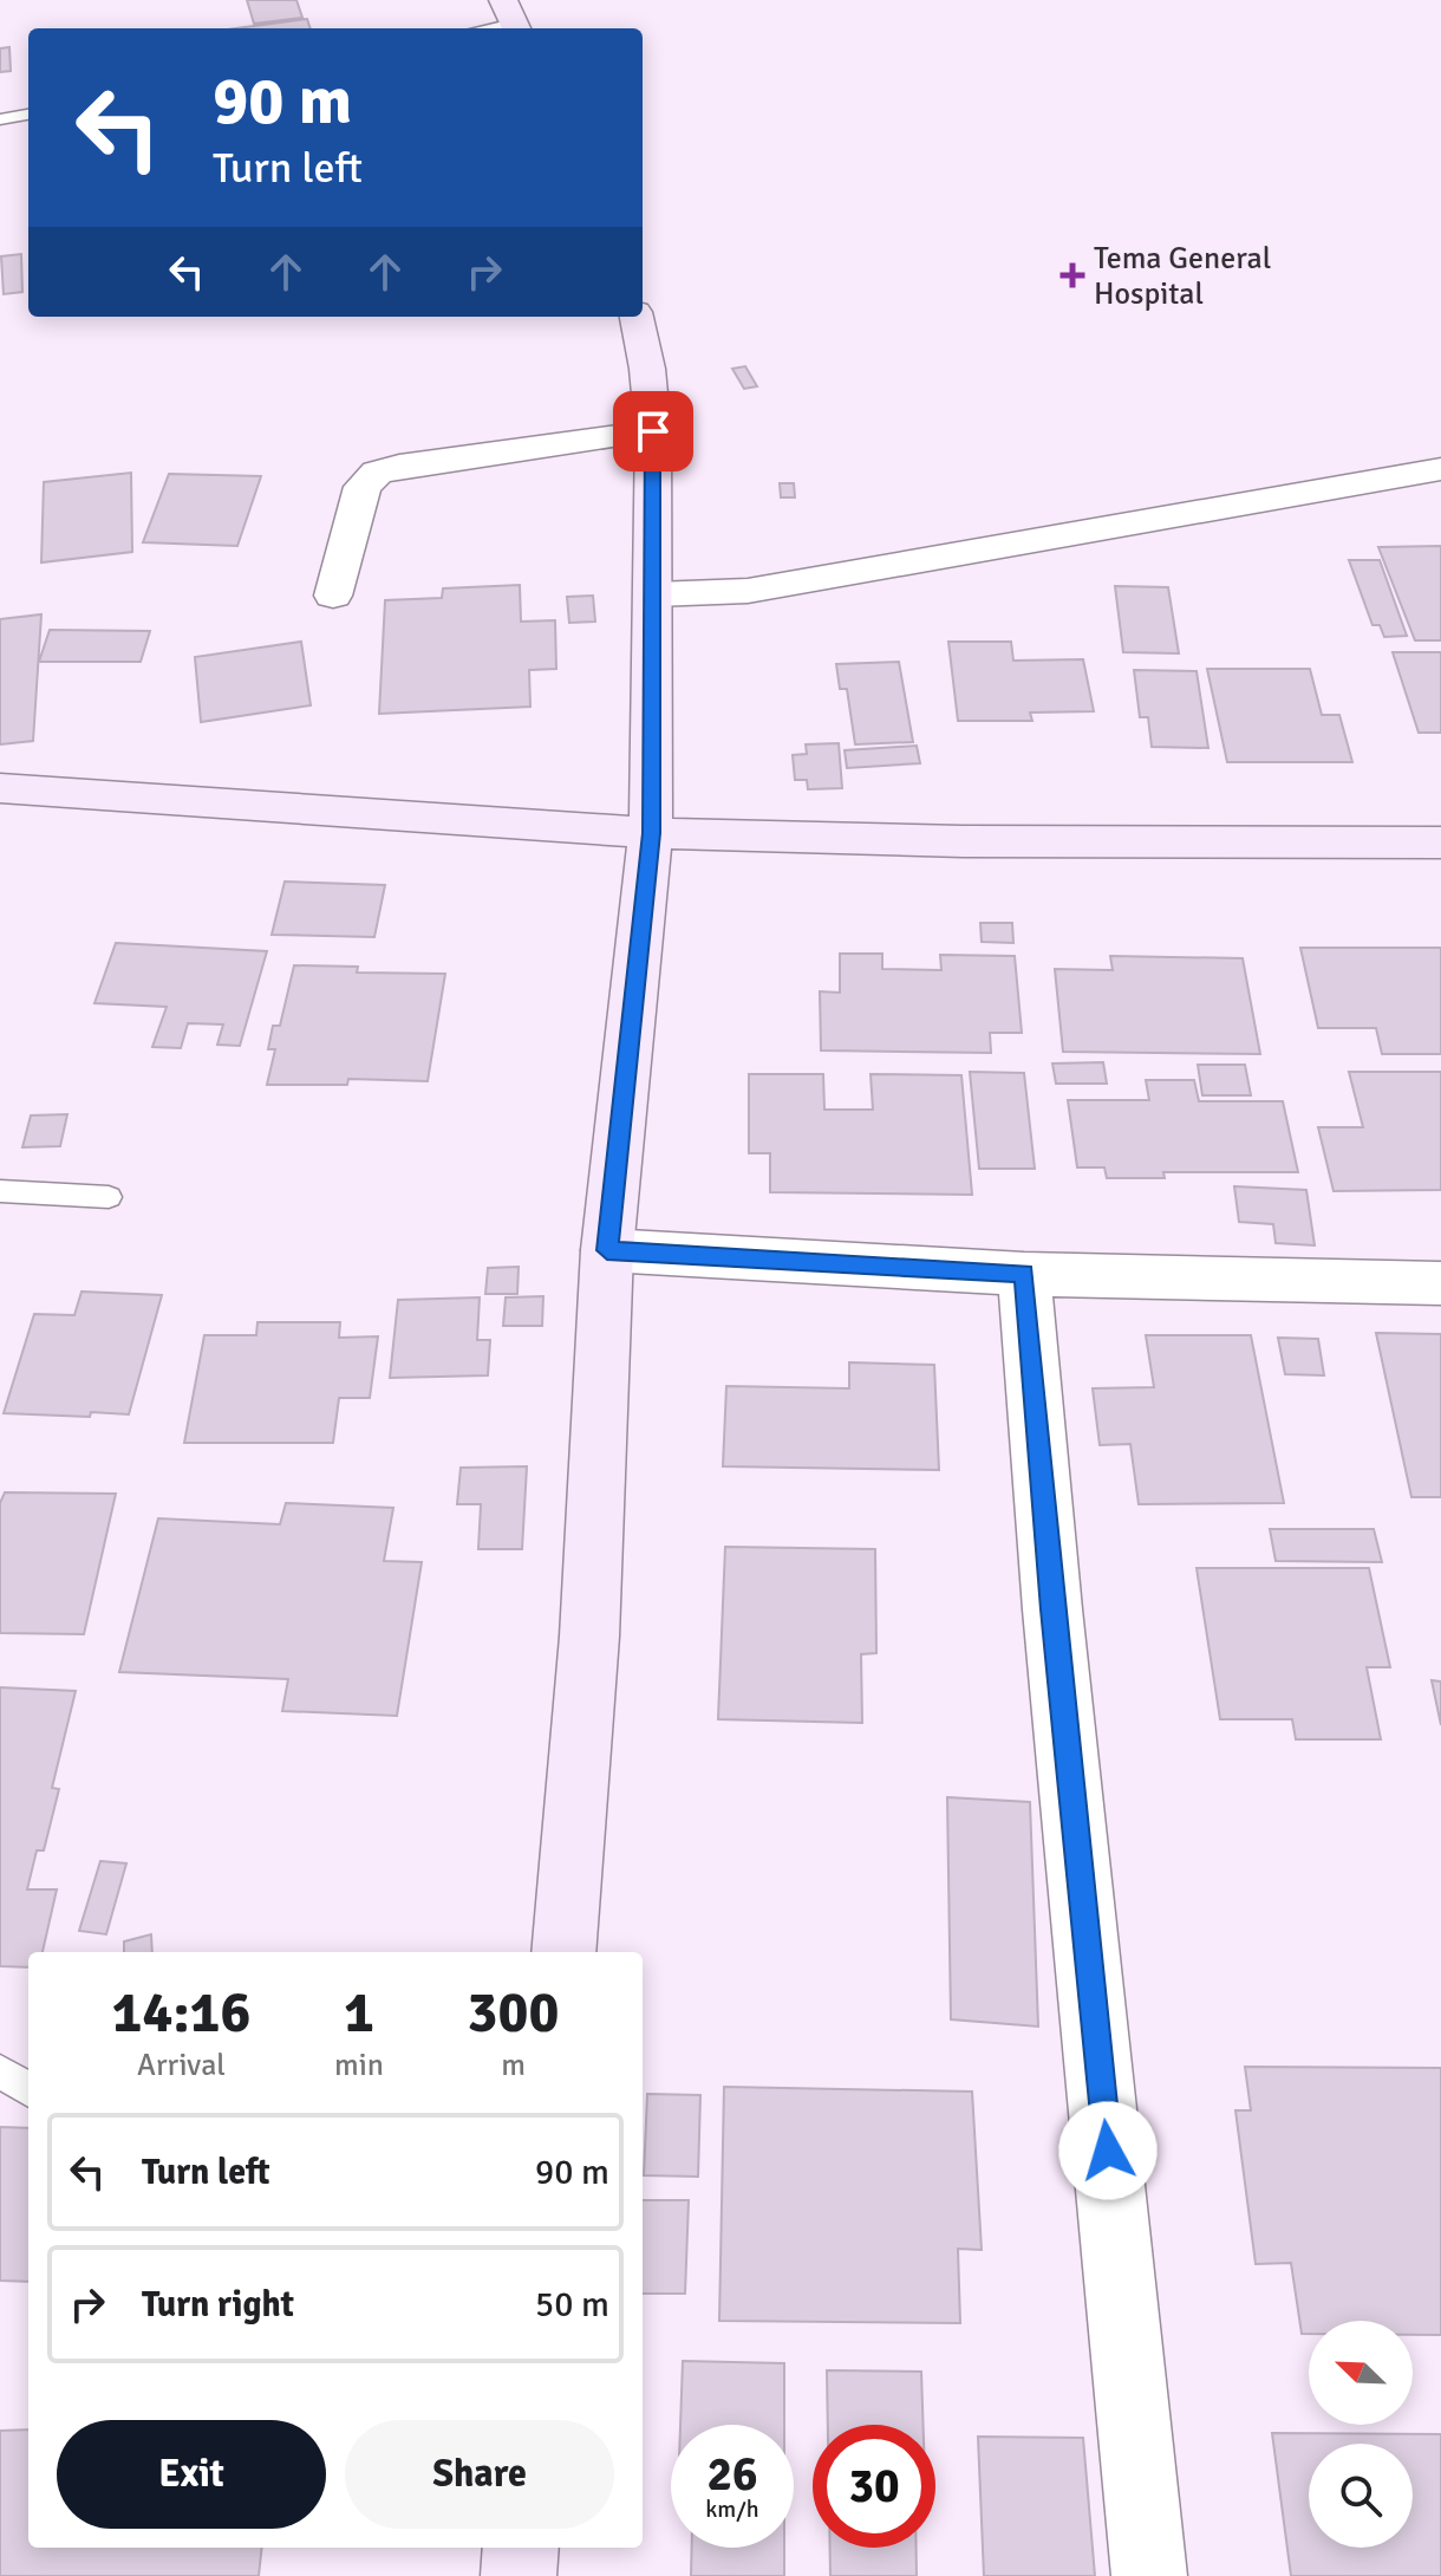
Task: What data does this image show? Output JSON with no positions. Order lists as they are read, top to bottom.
{
  "places": {
    "health": ["Tema General Hospital"]
  },
  "north": "top left",
  "page": {
    "turn": ["90 m", "Turn left"],
    "eta": [
      "14:16",
      "Arrival",
      "1",
      "min",
      "300",
      "m"
    ],
    "list": [
      {
        "name": "Turn left",
        "value": "90 m"
      },
      {
        "name": "Turn right",
        "value": "50 m"
      }
    ],
    "buttons": ["Exit", "Share"],
    "speed": "26 km/h",
    "limit": "30"
  }
}
